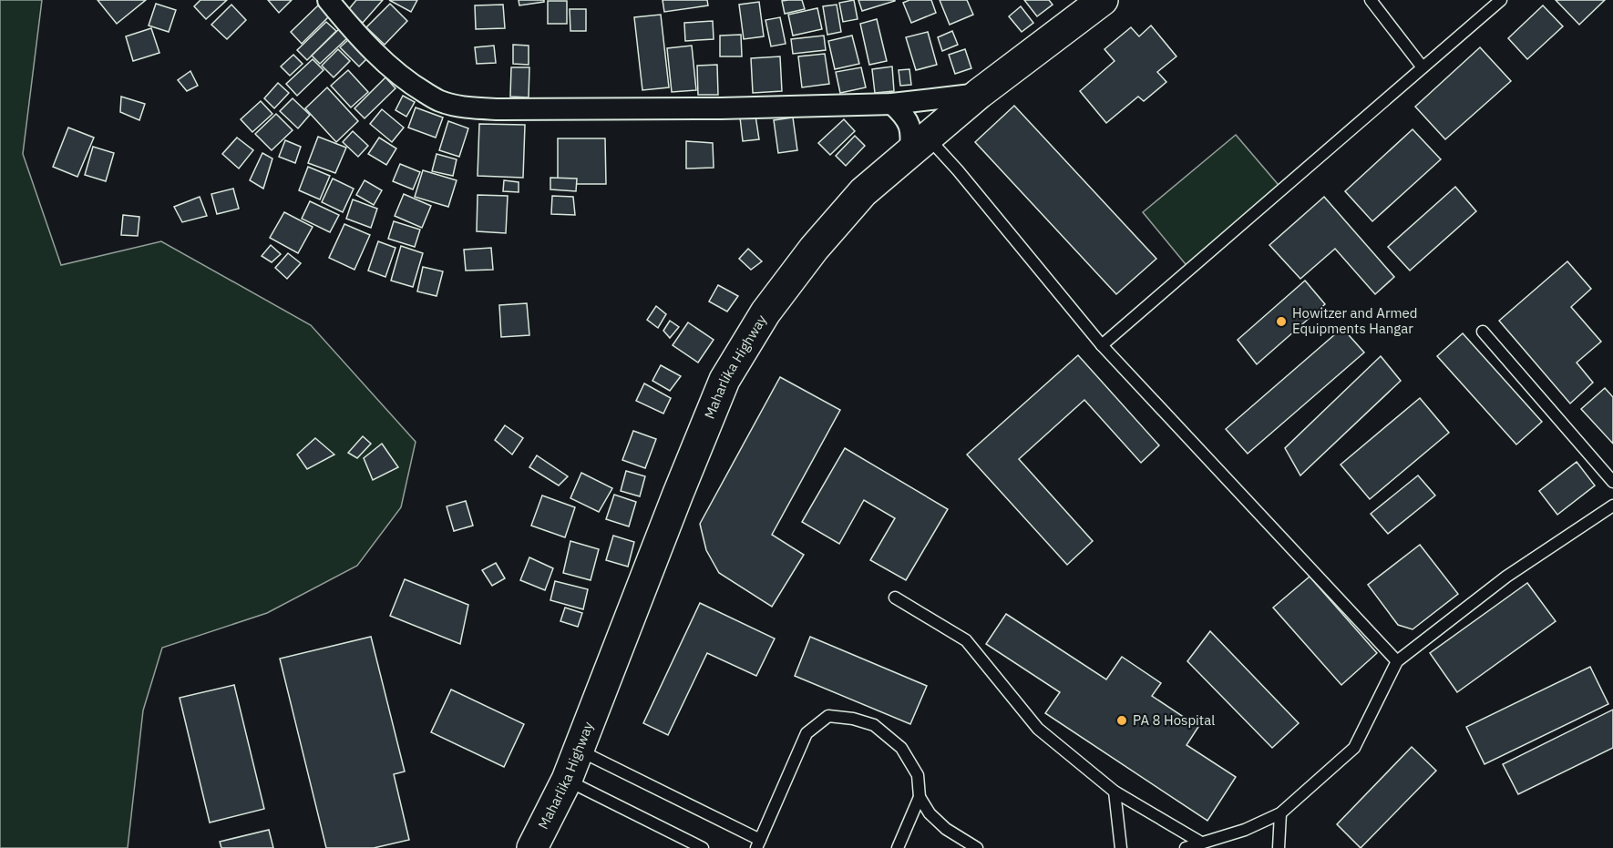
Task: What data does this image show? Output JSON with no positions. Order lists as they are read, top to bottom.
{
  "streets": {
    "highway": ["Maharlika Highway"]
  },
  "places": ["Howitzer and Armed Equipments Hangar", "PA 8 Hospital"]
}
